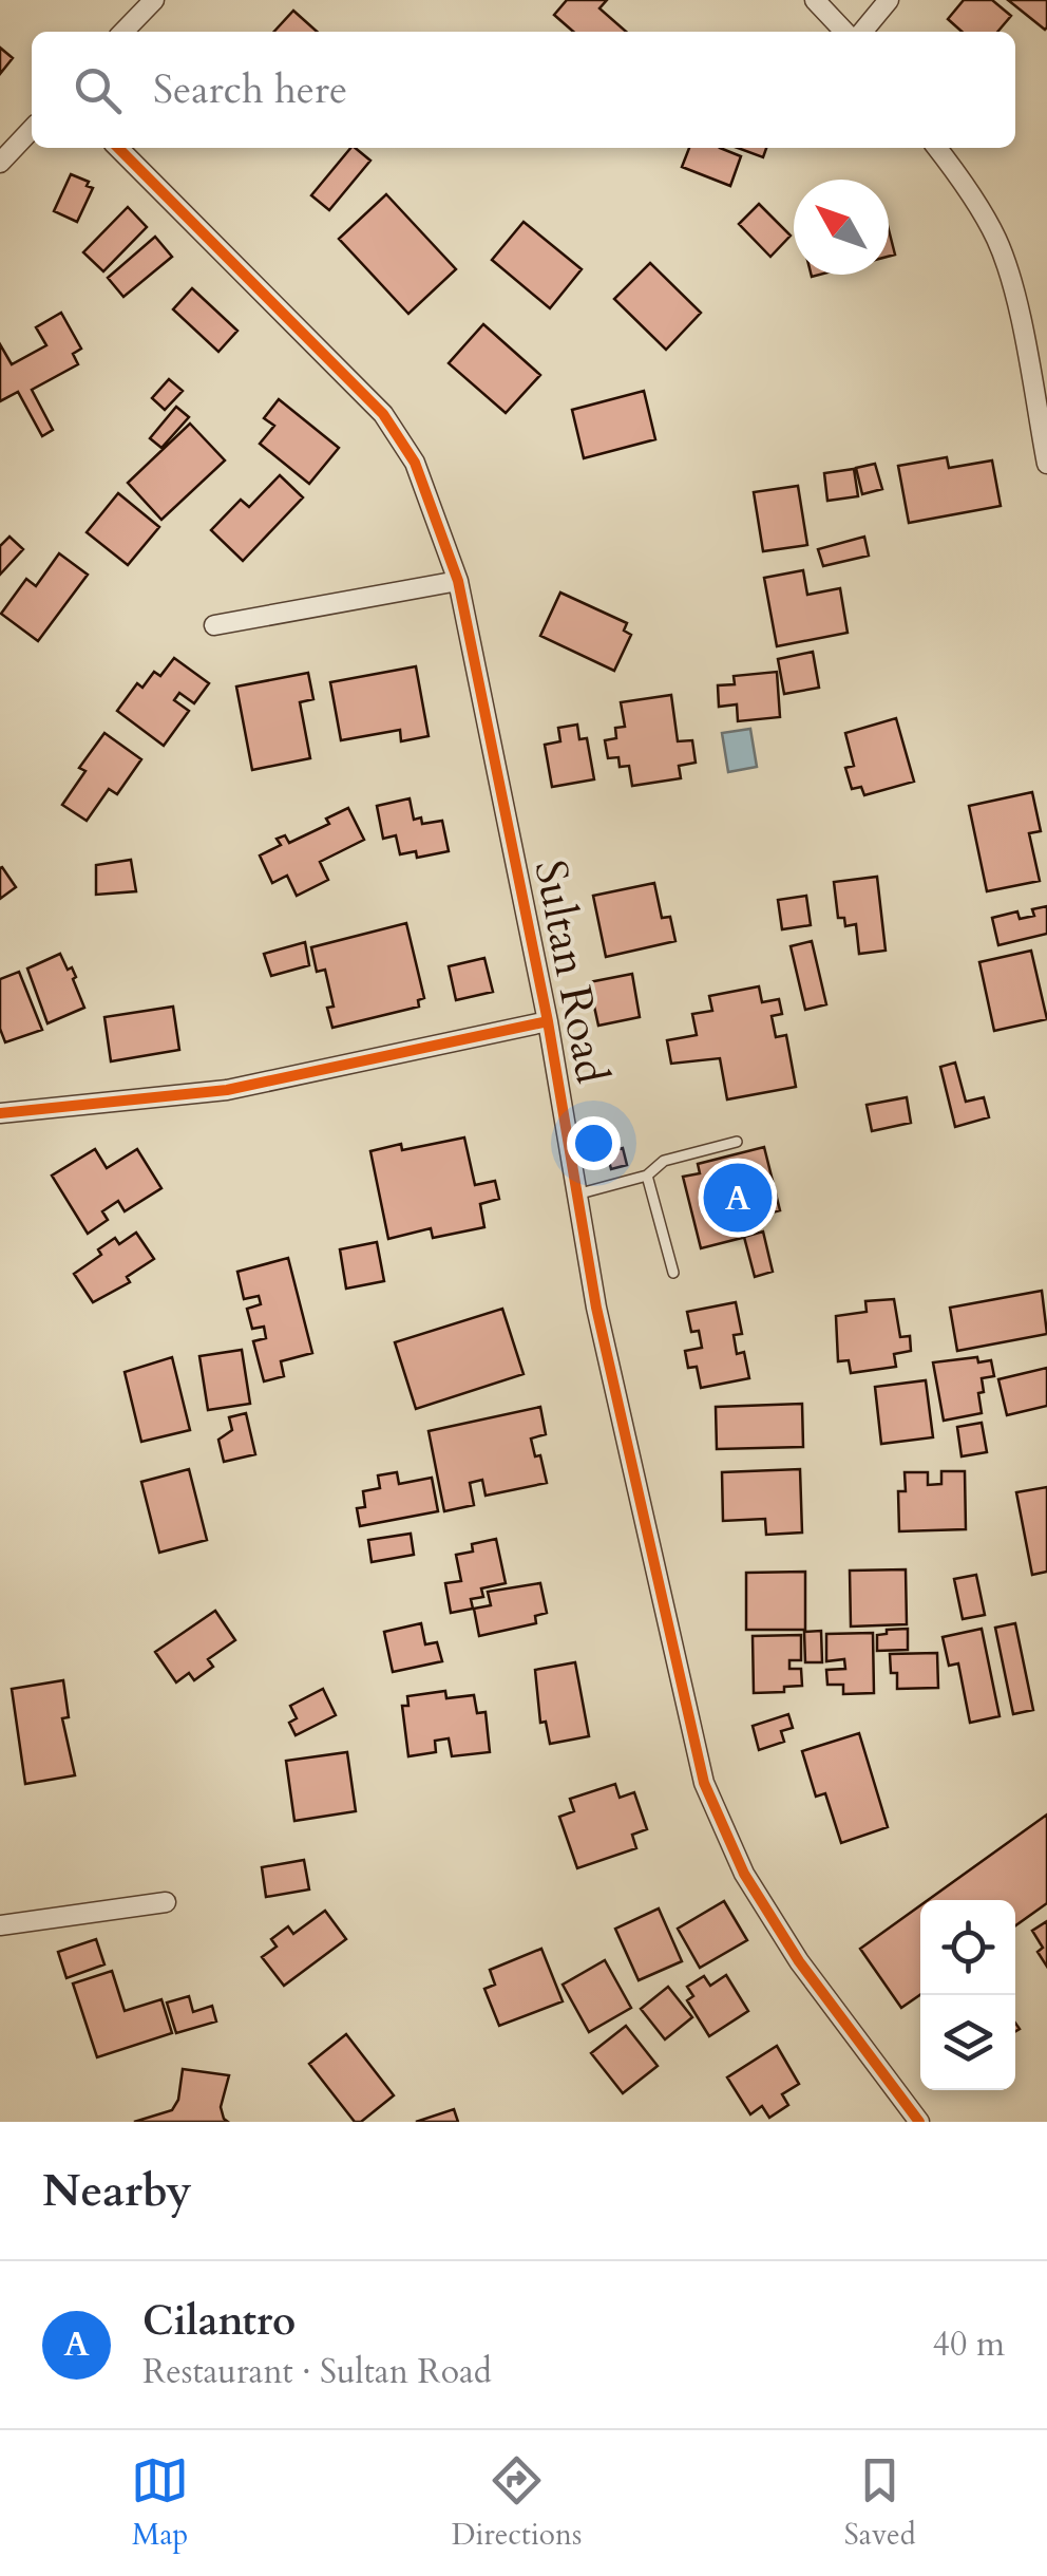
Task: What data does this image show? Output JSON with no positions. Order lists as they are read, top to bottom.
{
  "streets": {
    "street": ["Sultan Road"]
  },
  "north": "top left",
  "page": {
    "search": "Search here",
    "pins": "A",
    "heading": "Nearby",
    "list": [
      {
        "mark": "A",
        "name": "Cilantro",
        "note": "Restaurant · Sultan Road",
        "value": "40 m"
      }
    ],
    "nav": ["Map", "Directions", "Saved"]
  }
}
